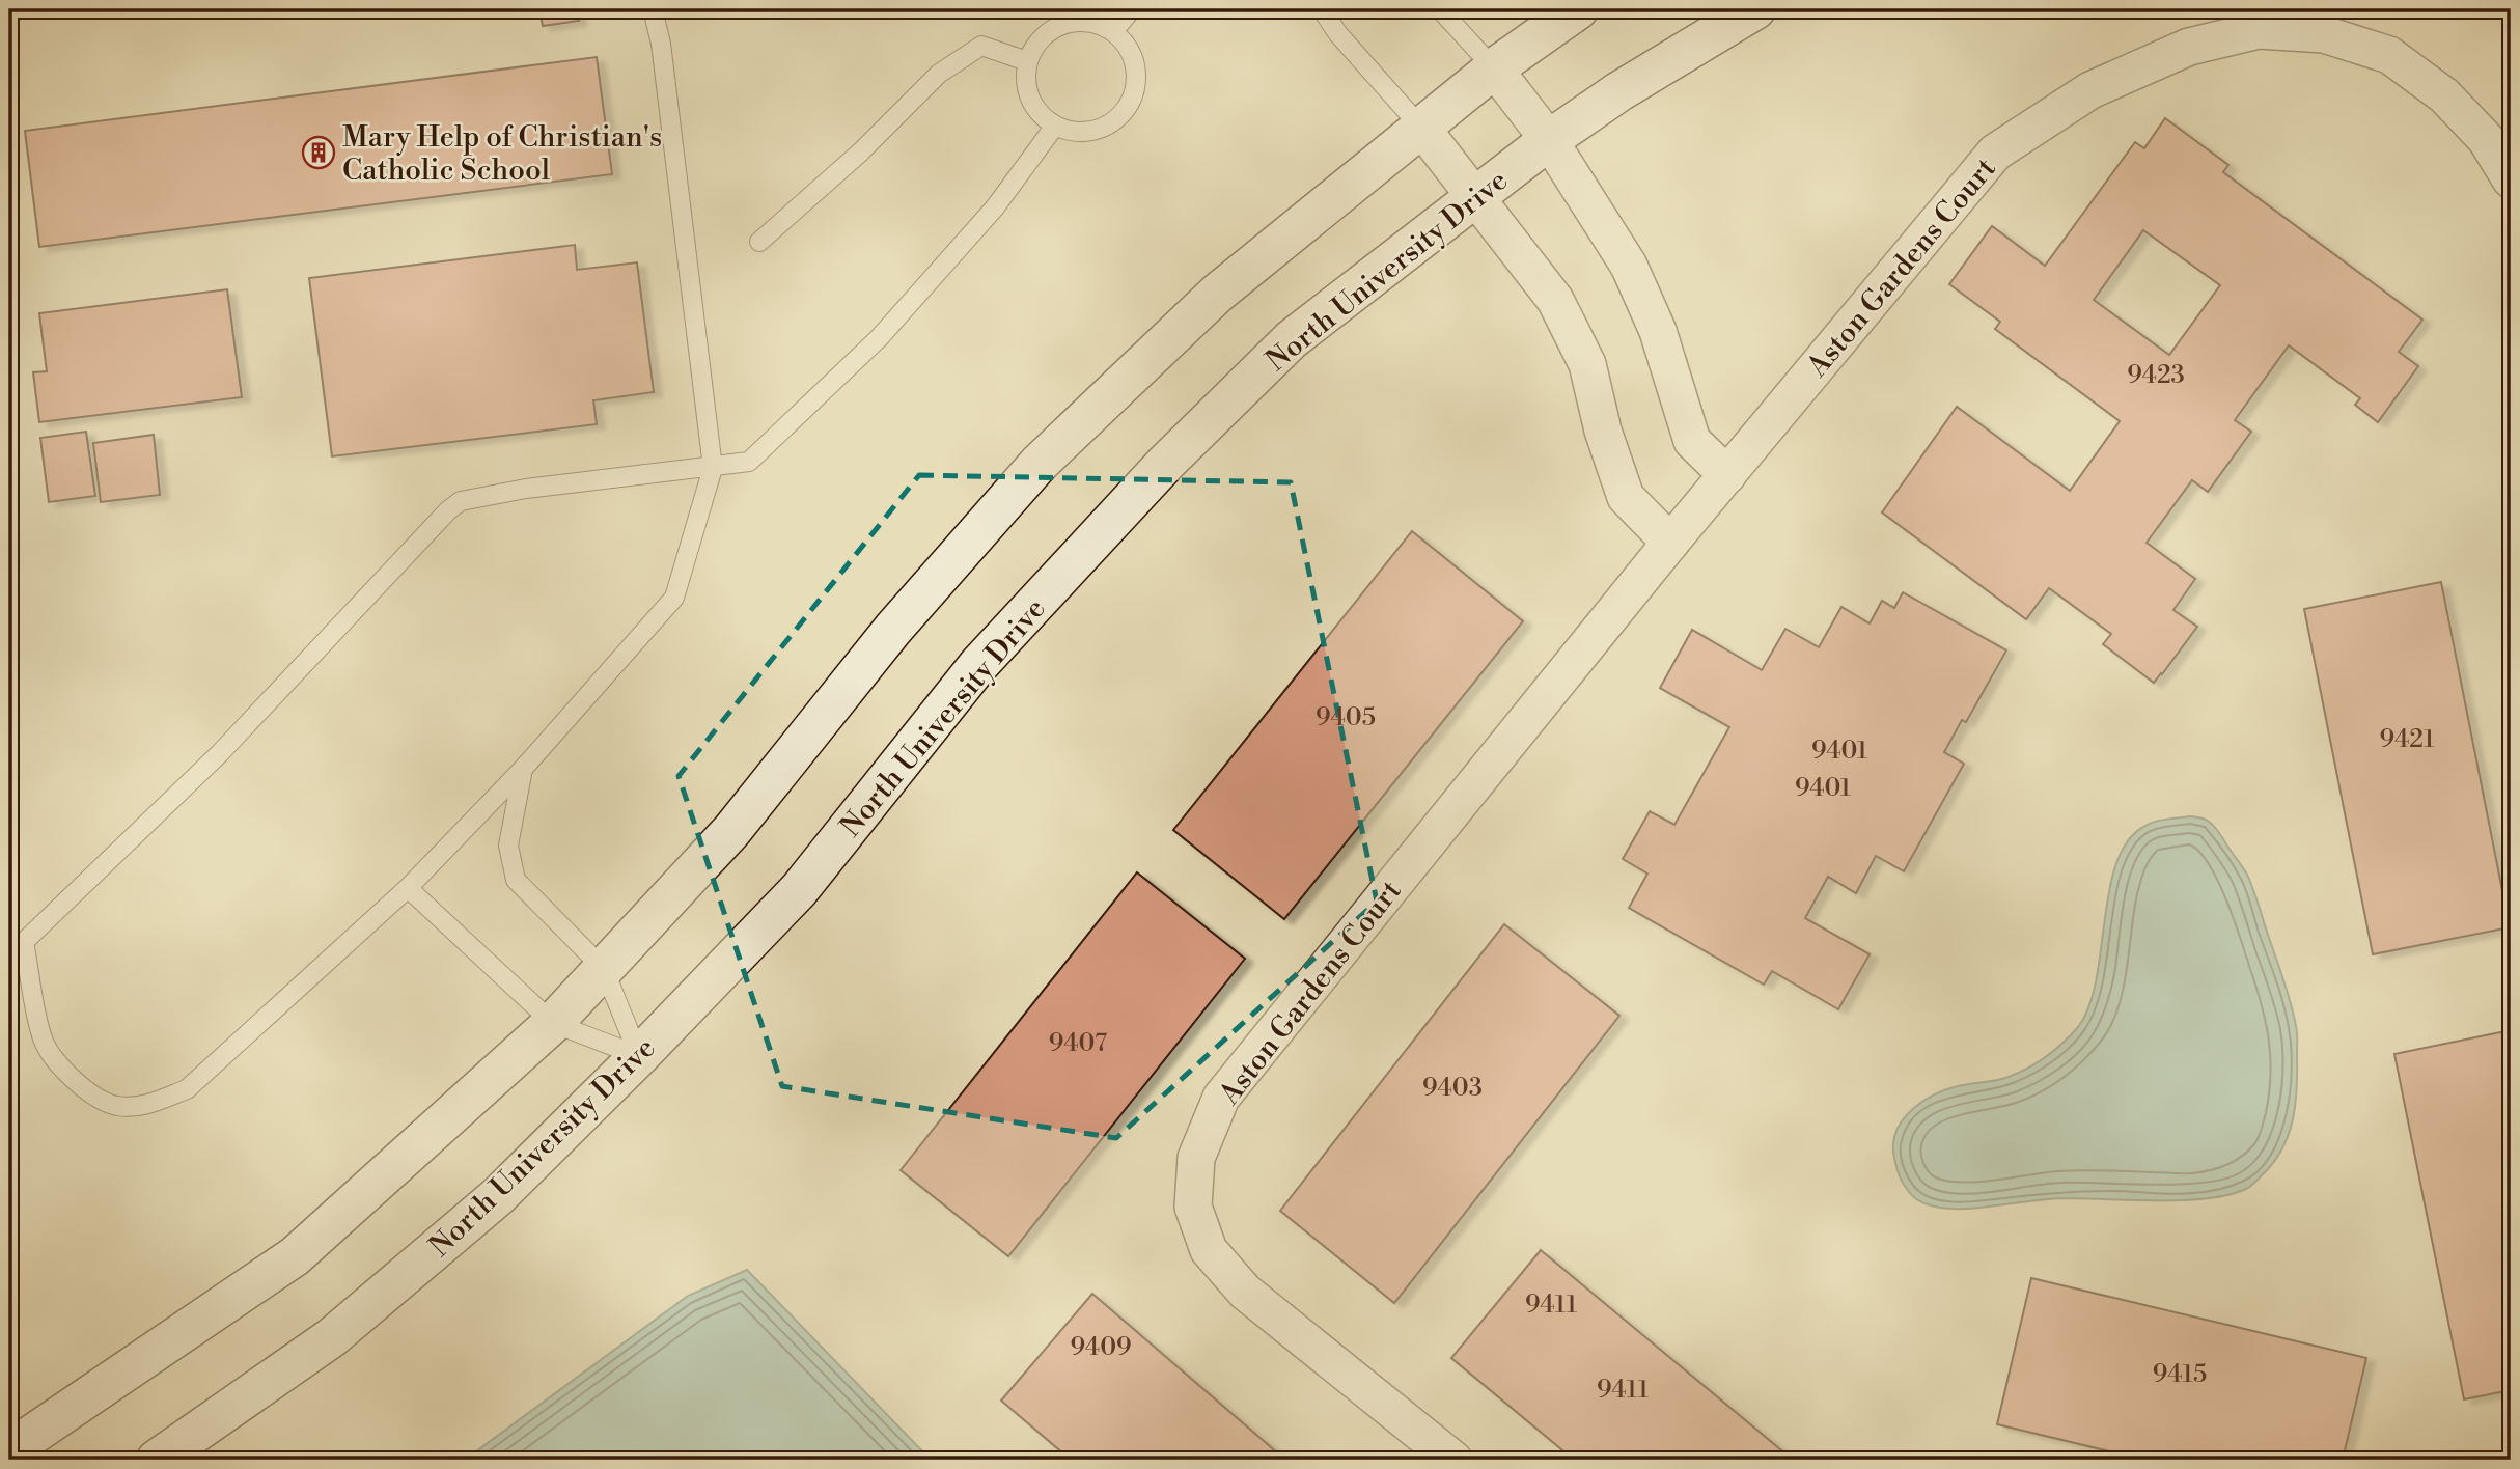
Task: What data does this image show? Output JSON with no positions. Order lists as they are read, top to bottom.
{
  "streets": {
    "main road": ["North University Drive"],
    "street": ["Aston Gardens Court"]
  },
  "places": {
    "building": ["Mary Help of Christian's Catholic School"]
  },
  "house_numbers": [
    "9423",
    "9405",
    "9421",
    "9401",
    "9401",
    "9407",
    "9403",
    "9411",
    "9409",
    "9415",
    "9411"
  ]
}
